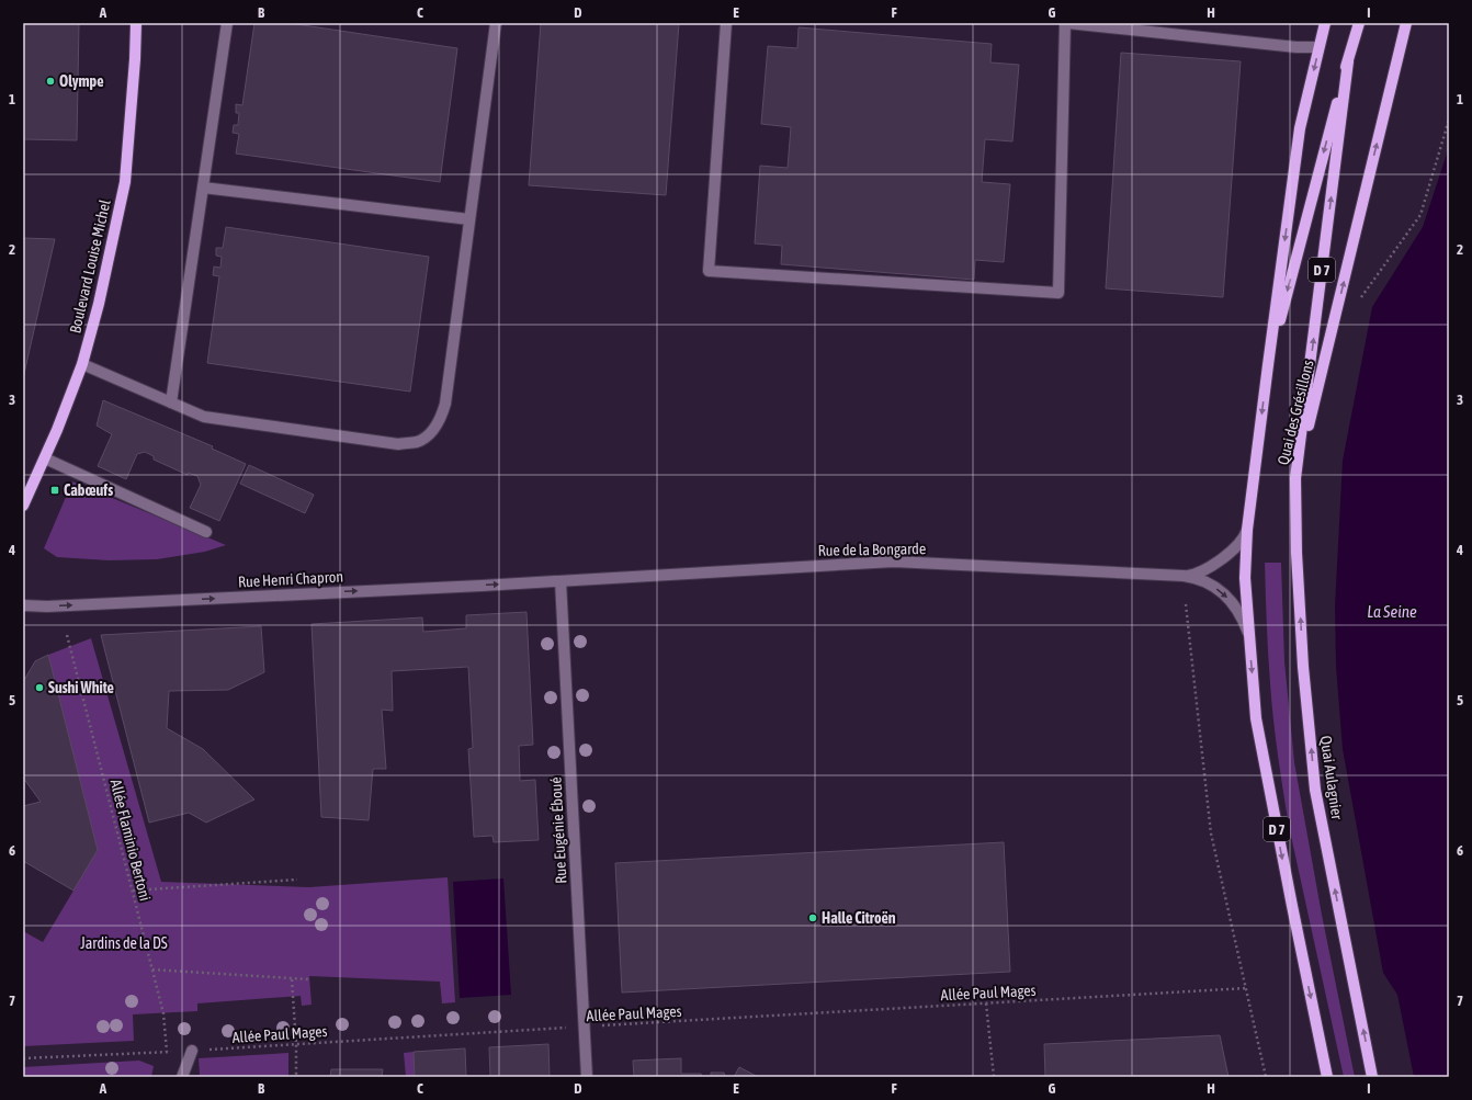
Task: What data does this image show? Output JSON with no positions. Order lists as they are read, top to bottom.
{
  "streets": {
    "main road": [
      "Boulevard Louise Michel",
      "D 7",
      "Quai des Grésillons",
      "Quai Aulagnier"
    ],
    "street": ["Rue de la Bongarde", "Rue Henri Chapron", "Rue Eugénie Éboué"],
    "path": ["Allée Flaminio Bertoni", "Allée Paul Mages"]
  },
  "crossings": [
    ["D 7", "Rue de la Bongarde"],
    ["Quai des Grésillons", "Quai Aulagnier"],
    ["Rue de la Bongarde", "Rue Henri Chapron"],
    ["Rue de la Bongarde", "Rue Eugénie Éboué"],
    ["Rue Henri Chapron", "Rue Eugénie Éboué"],
    ["Rue Eugénie Éboué", "Allée Paul Mages"],
    ["Allée Flaminio Bertoni", "Allée Paul Mages"]
  ],
  "one_way": ["Rue Henri Chapron"],
  "water": ["La Seine"],
  "parks": ["Jardins de la DS"],
  "places": {
    "other": ["Olympe", "Sushi White", "Halle Citroën"],
    "transit": ["Cabœufs"]
  },
  "grid": {
    "columns": [
      "A",
      "B",
      "C",
      "D",
      "E",
      "F",
      "G",
      "H",
      "I"
    ],
    "rows": [
      "1",
      "2",
      "3",
      "4",
      "5",
      "6",
      "7"
    ]
  }
}
